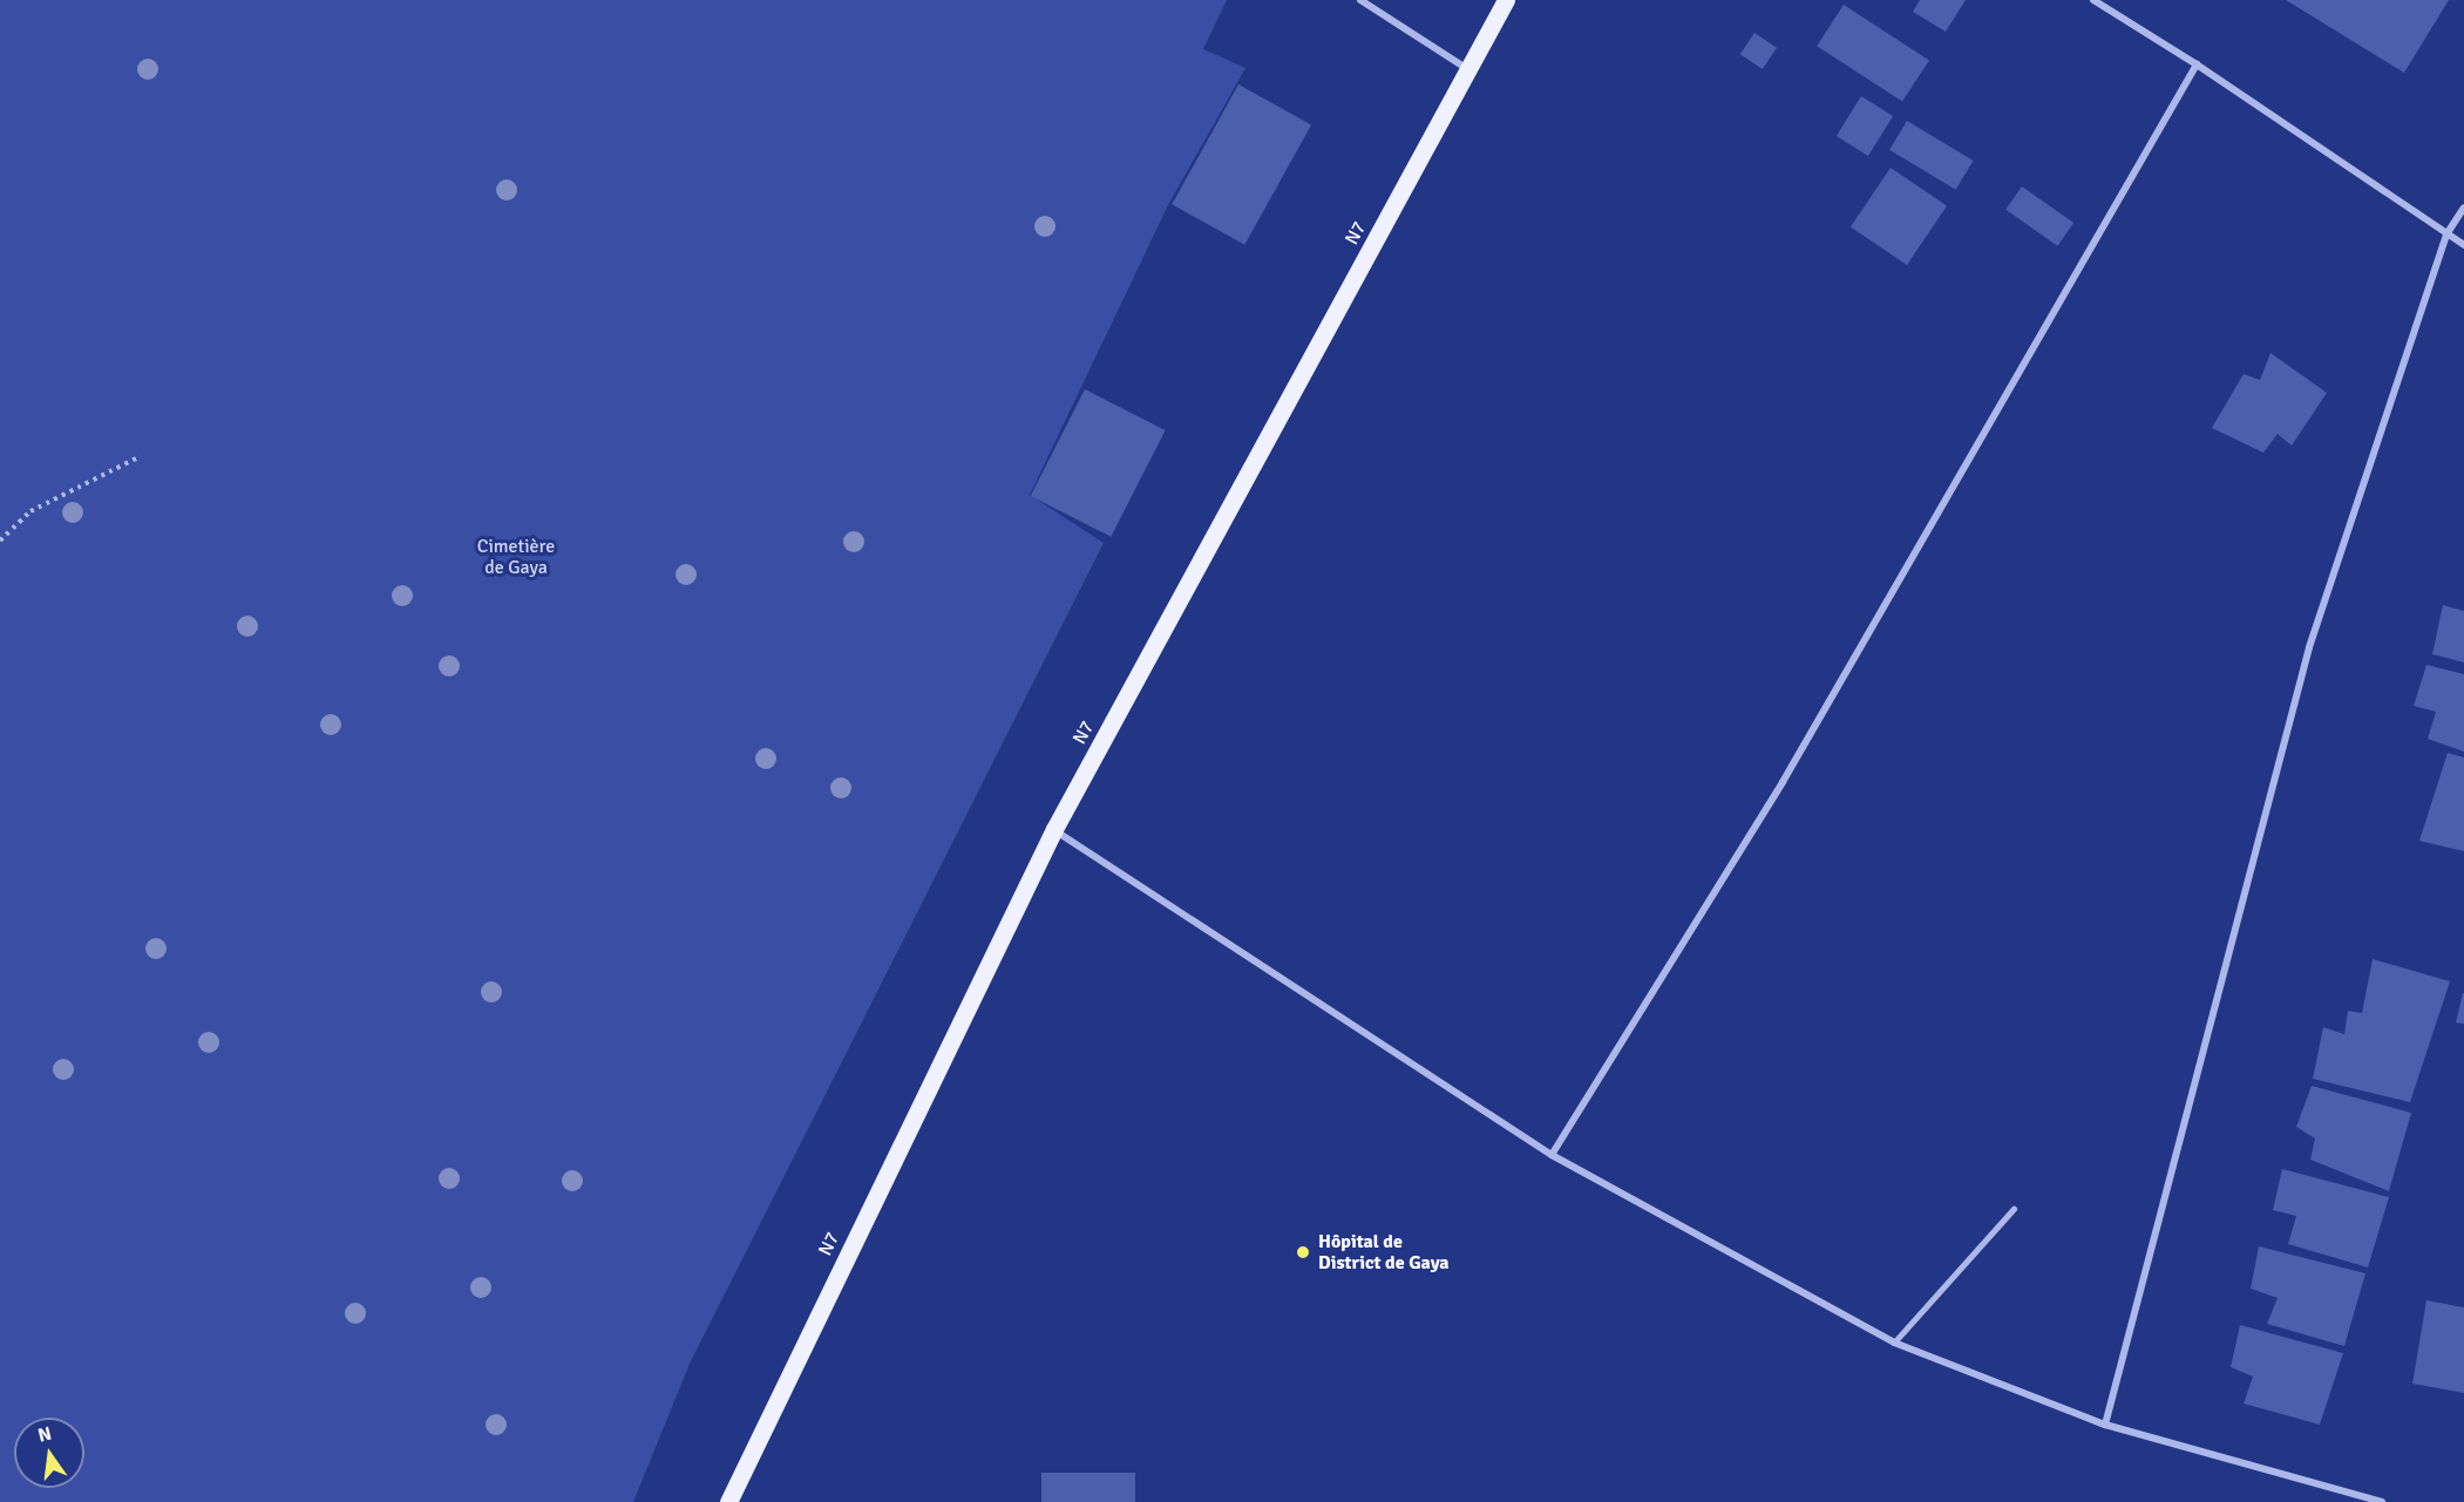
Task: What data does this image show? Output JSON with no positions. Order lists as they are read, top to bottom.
{
  "streets": {
    "main road": ["N7"]
  },
  "parks": ["Cimetière de Gaya"],
  "places": ["Hôpital de District de Gaya"],
  "north": "top"
}
